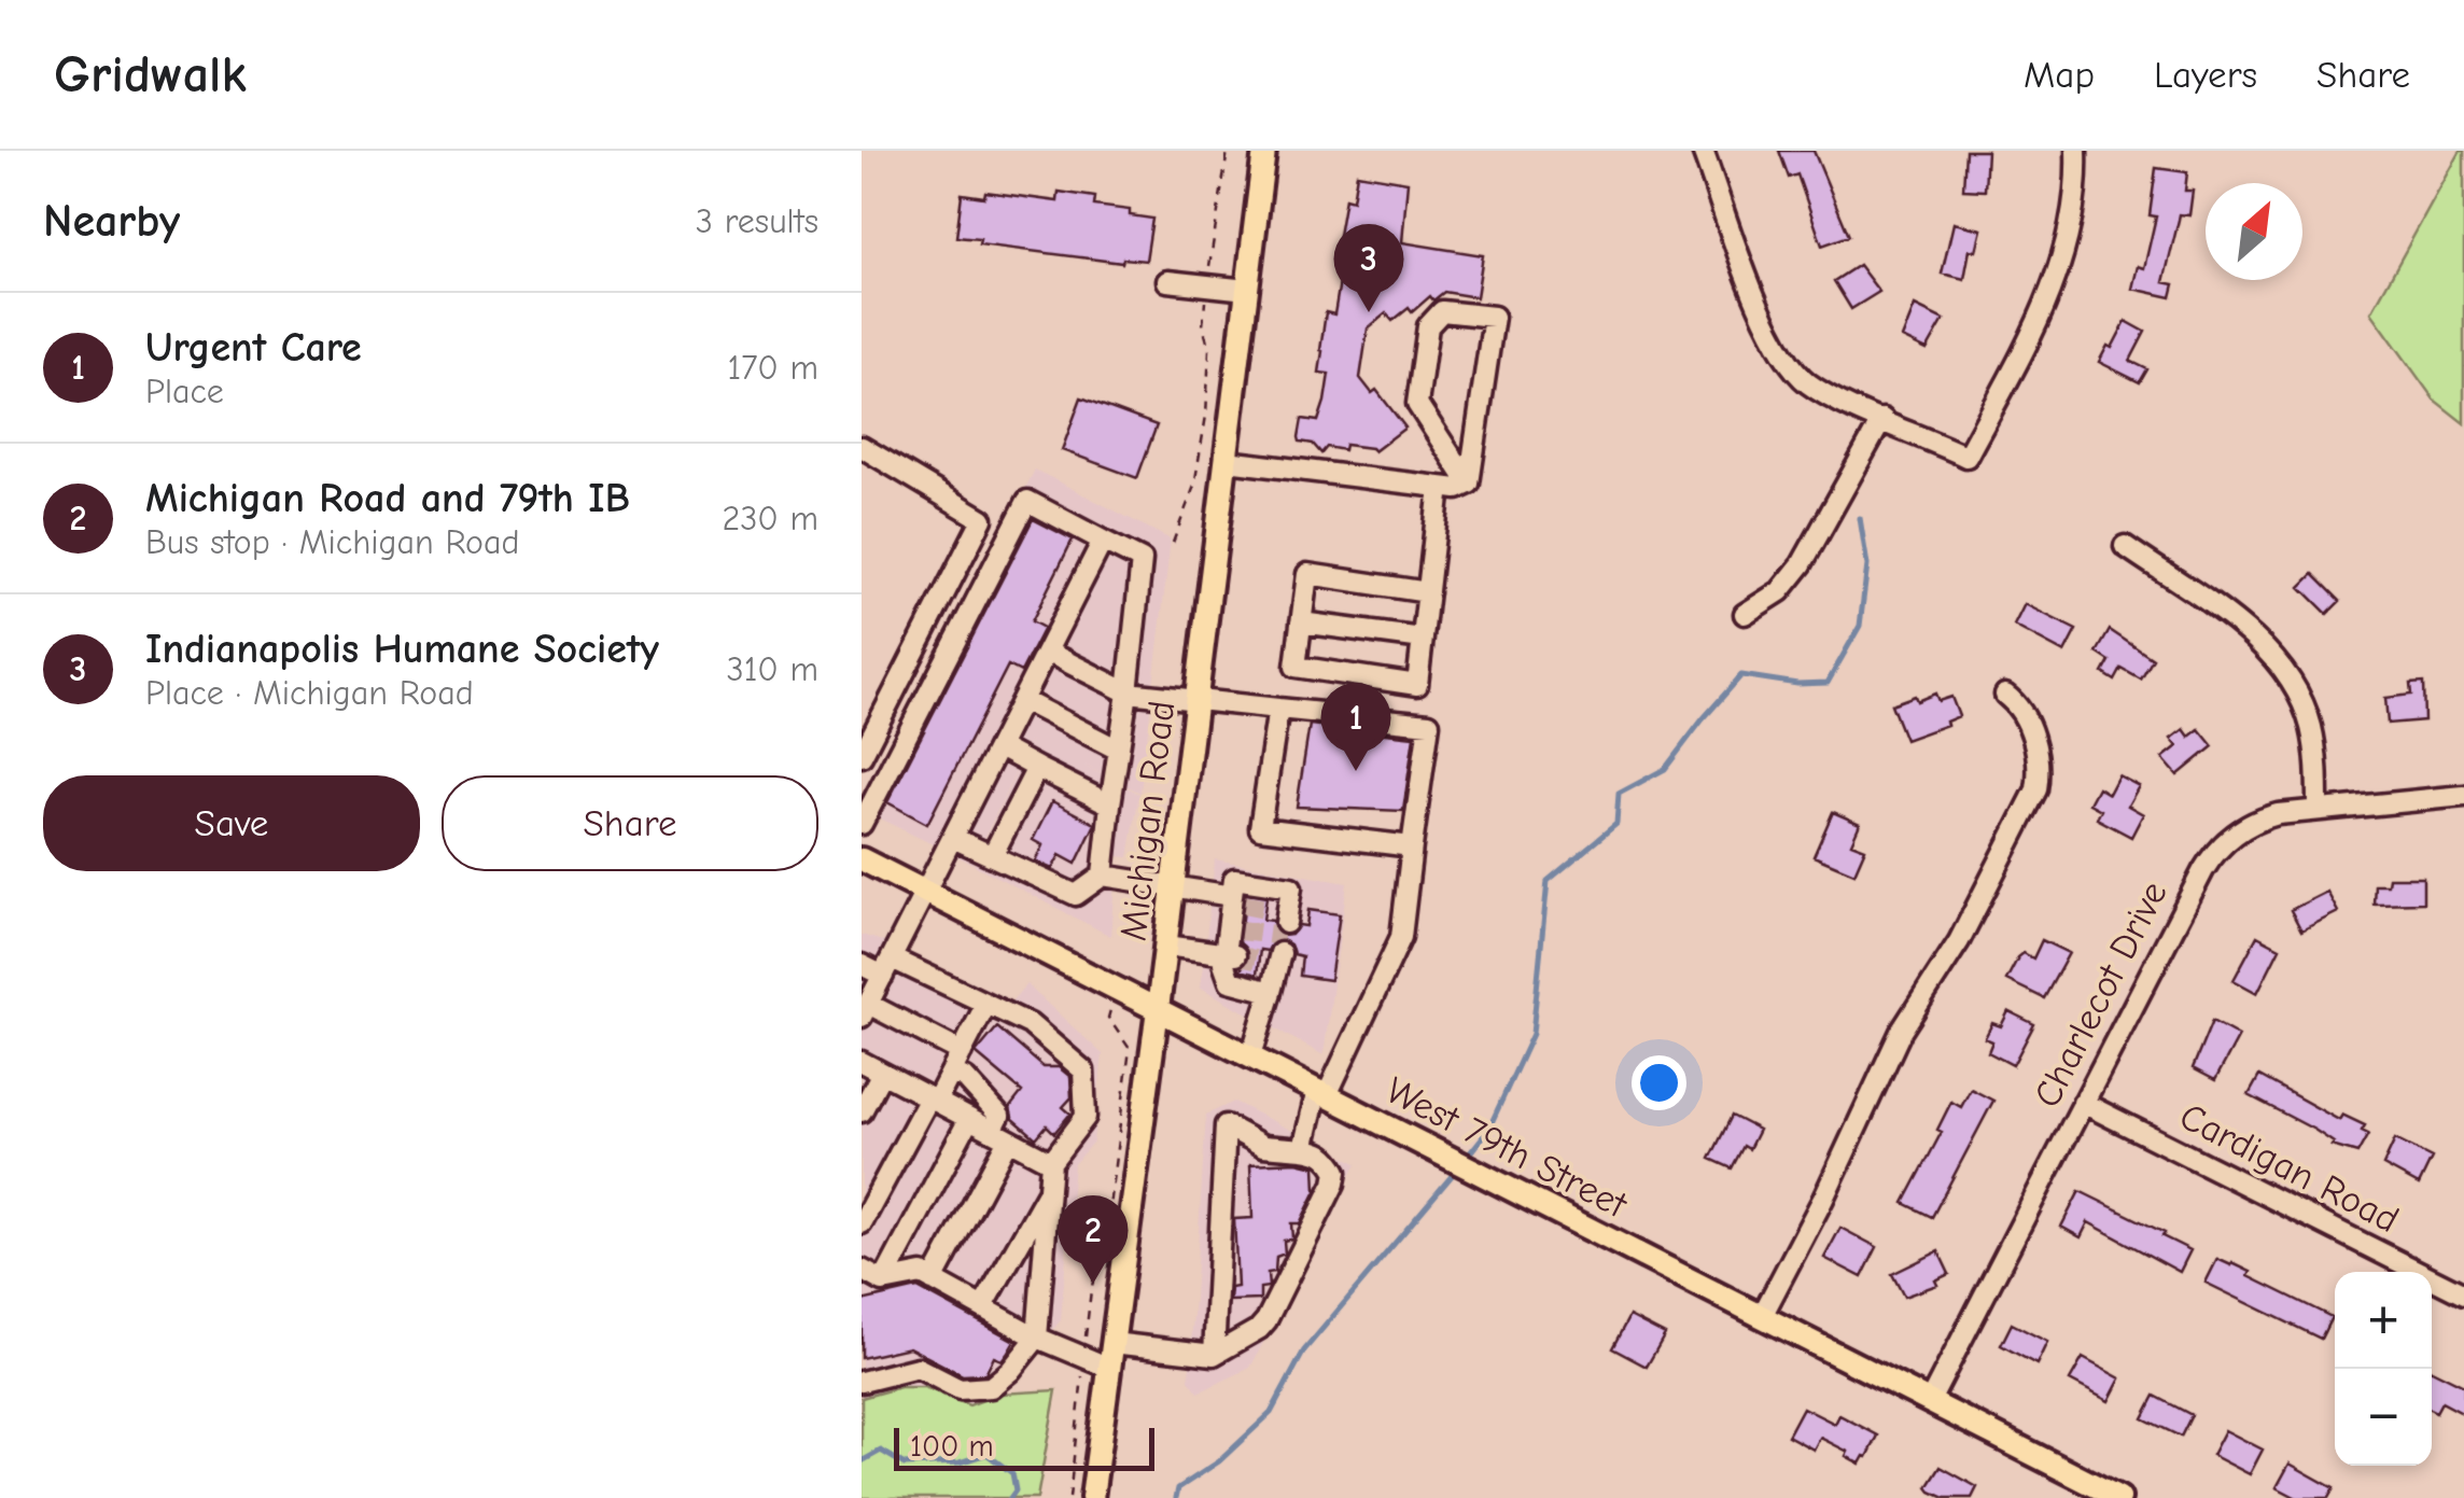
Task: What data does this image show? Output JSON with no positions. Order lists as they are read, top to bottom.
{
  "streets": {
    "main road": ["Michigan Road", "West 79th Street"],
    "street": ["Charlecot Drive", "Cardigan Road"]
  },
  "crossings": [
    ["Michigan Road", "West 79th Street"],
    ["Charlecot Drive", "West 79th Street"],
    ["Charlecot Drive", "Cardigan Road"]
  ],
  "scale_bar": "100 m",
  "north": "top right",
  "page": {
    "header": "Gridwalk",
    "nav": ["Map", "Layers", "Share"],
    "heading": ["Nearby", "3 results"],
    "pins": ["3", "1", "2"],
    "list": [
      {
        "mark": "1",
        "name": "Urgent Care",
        "note": "Place",
        "value": "170 m"
      },
      {
        "mark": "2",
        "name": "Michigan Road and 79th IB",
        "note": "Bus stop · Michigan Road",
        "value": "230 m"
      },
      {
        "mark": "3",
        "name": "Indianapolis Humane Society",
        "note": "Place · Michigan Road",
        "value": "310 m"
      }
    ],
    "buttons": ["Save", "Share"],
    "map_buttons": ["+", "−"],
    "scale": "100 m"
  }
}
